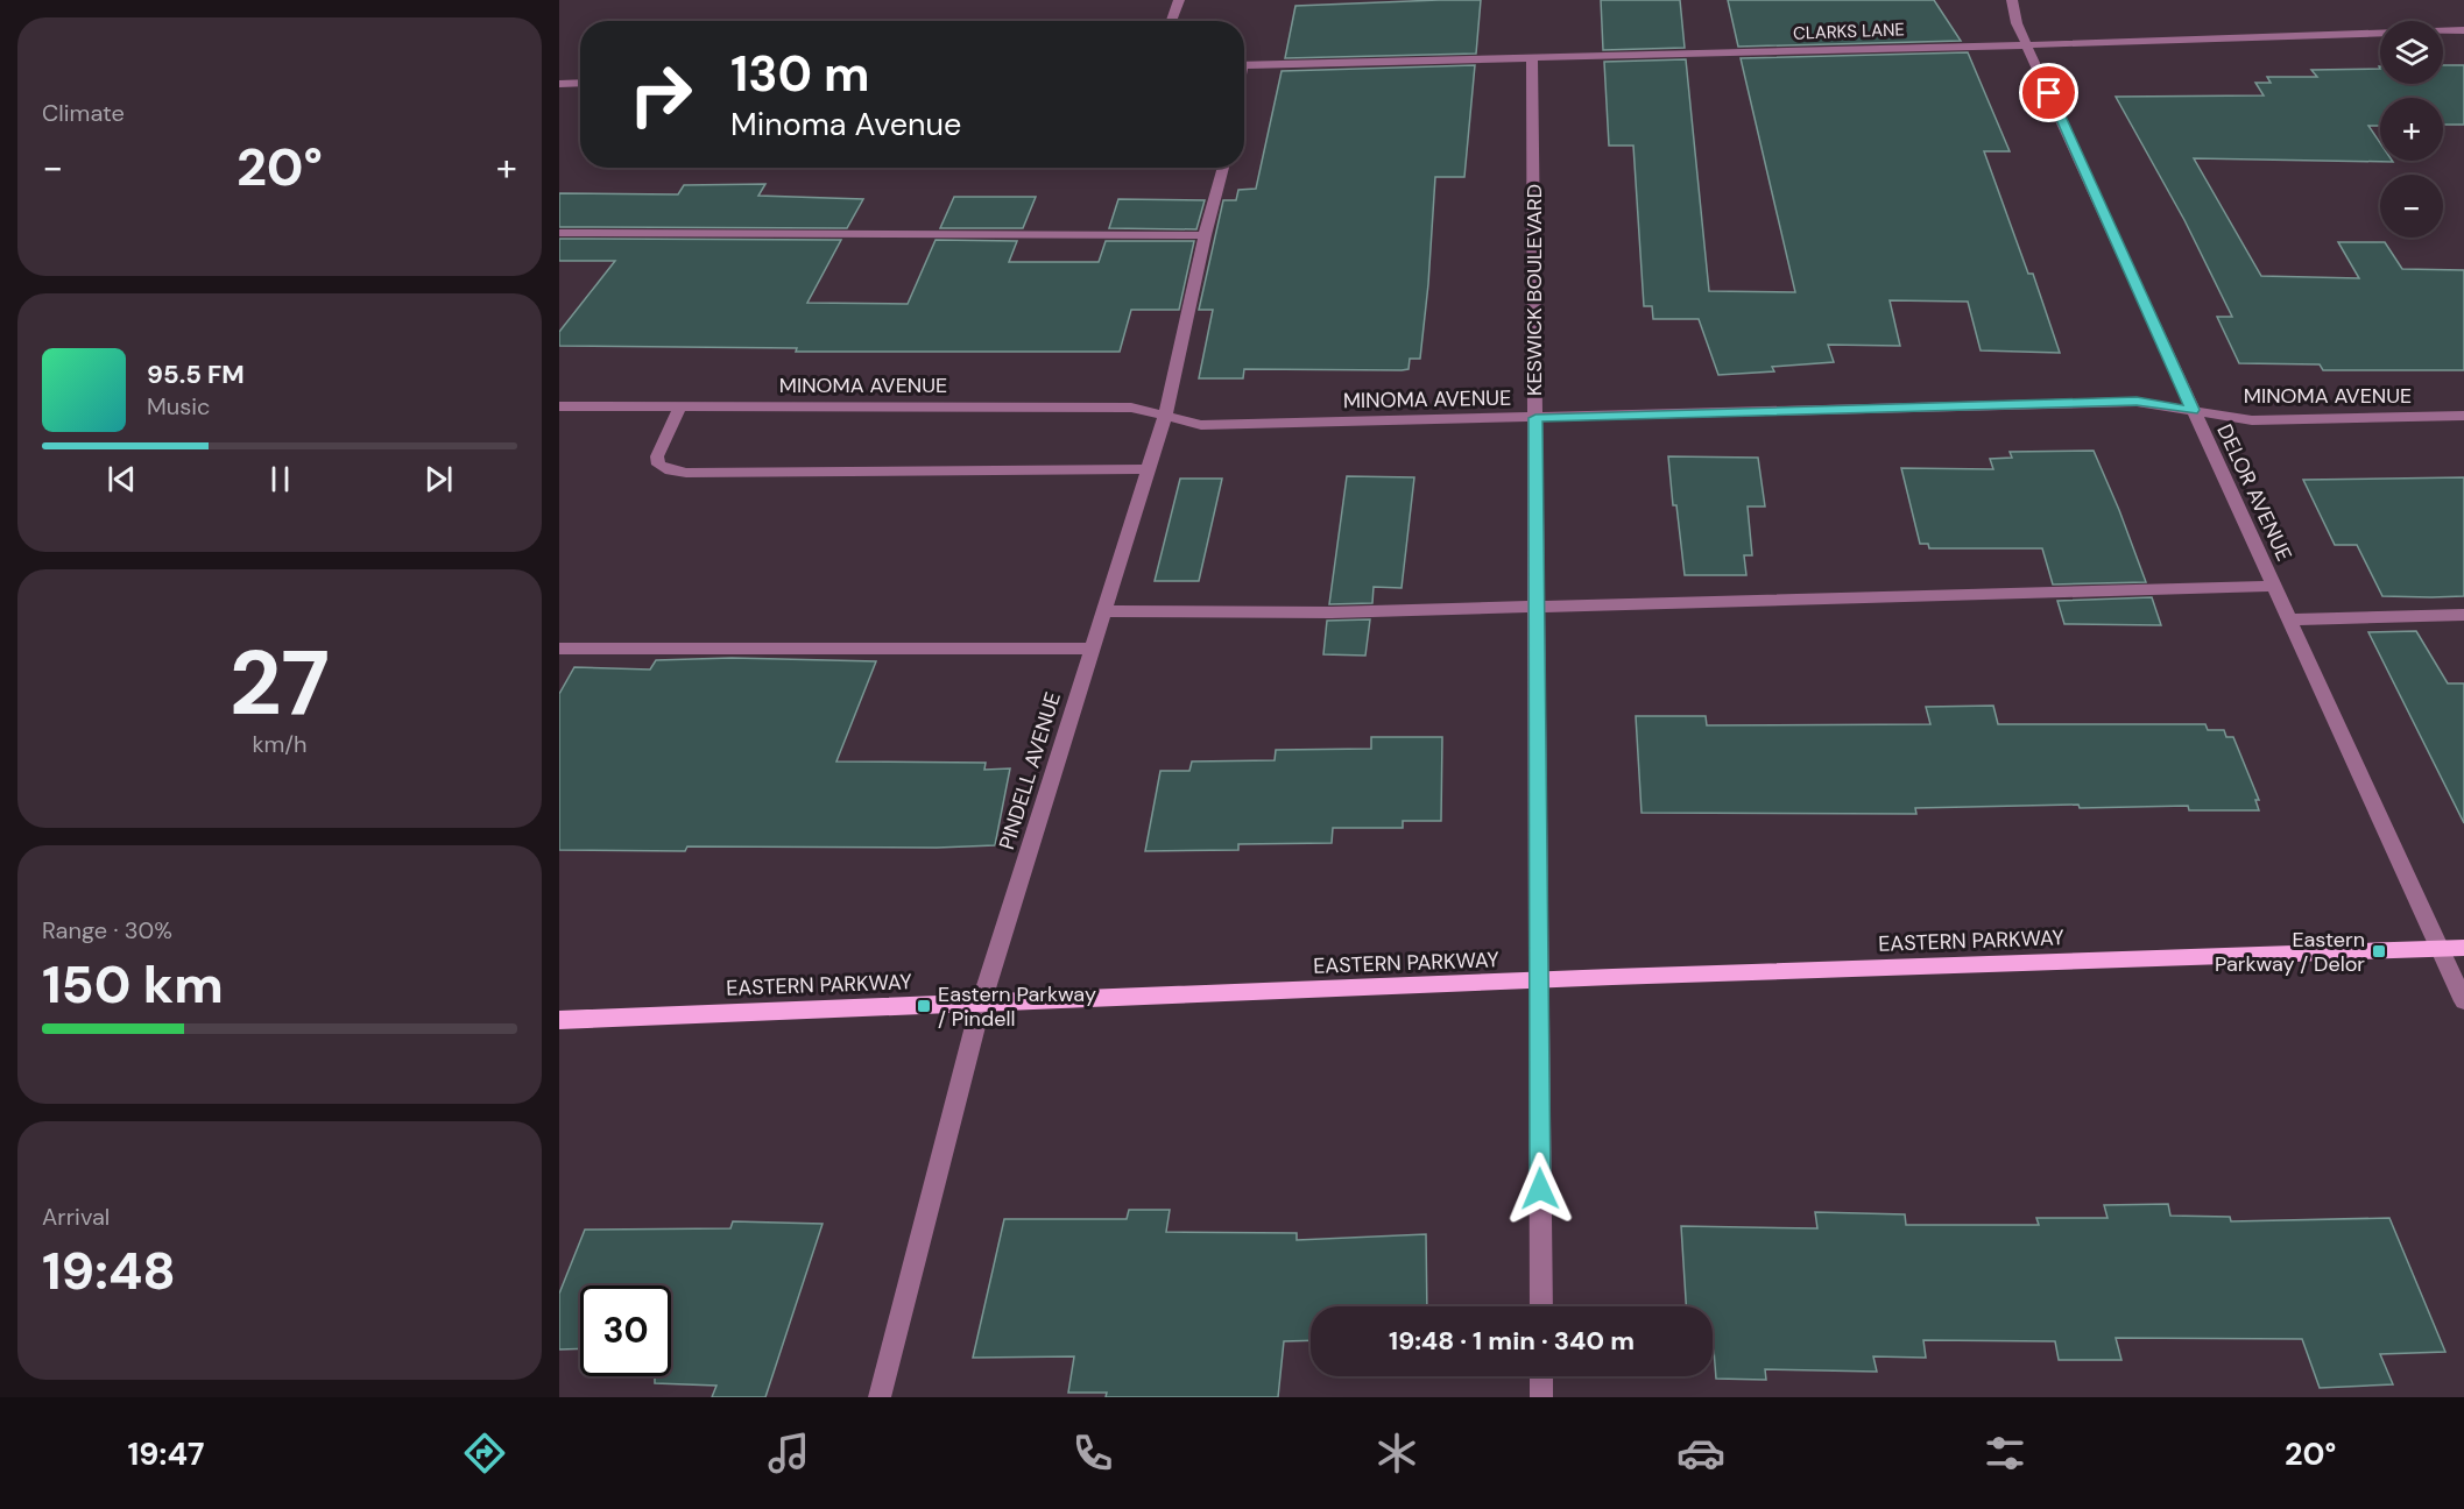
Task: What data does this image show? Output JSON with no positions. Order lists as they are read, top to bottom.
{
  "streets": {
    "main road": ["EASTERN PARKWAY"],
    "street": [
      "CLARKS LANE",
      "KESWICK BOULEVARD",
      "MINOMA AVENUE",
      "DELOR AVENUE",
      "PINDELL AVENUE"
    ]
  },
  "crossings": [
    ["CLARKS LANE", "KESWICK BOULEVARD"],
    ["CLARKS LANE", "DELOR AVENUE"],
    ["KESWICK BOULEVARD", "MINOMA AVENUE"],
    ["KESWICK BOULEVARD", "EASTERN PARKWAY"],
    ["MINOMA AVENUE", "DELOR AVENUE"],
    ["MINOMA AVENUE", "PINDELL AVENUE"],
    ["DELOR AVENUE", "EASTERN PARKWAY"],
    ["PINDELL AVENUE", "EASTERN PARKWAY"]
  ],
  "places": {
    "transit": ["Eastern Parkway / Delor", "Eastern Parkway / Pindell"]
  },
  "page": {
    "tile": [
      "Climate",
      ["27", "km/h"],
      ["Range · 30%", "150 km"],
      ["Arrival", "19:48"]
    ],
    "map_buttons": ["+", "−"],
    "turn": ["130 m", "Minoma Avenue"],
    "heat": ["−", "20°", "+"],
    "song": ["95.5 FM", "Music"],
    "limit": "30",
    "trip": "19:48 · 1 min · 340 m",
    "tabs": ["19:47", "20°"]
  }
}
